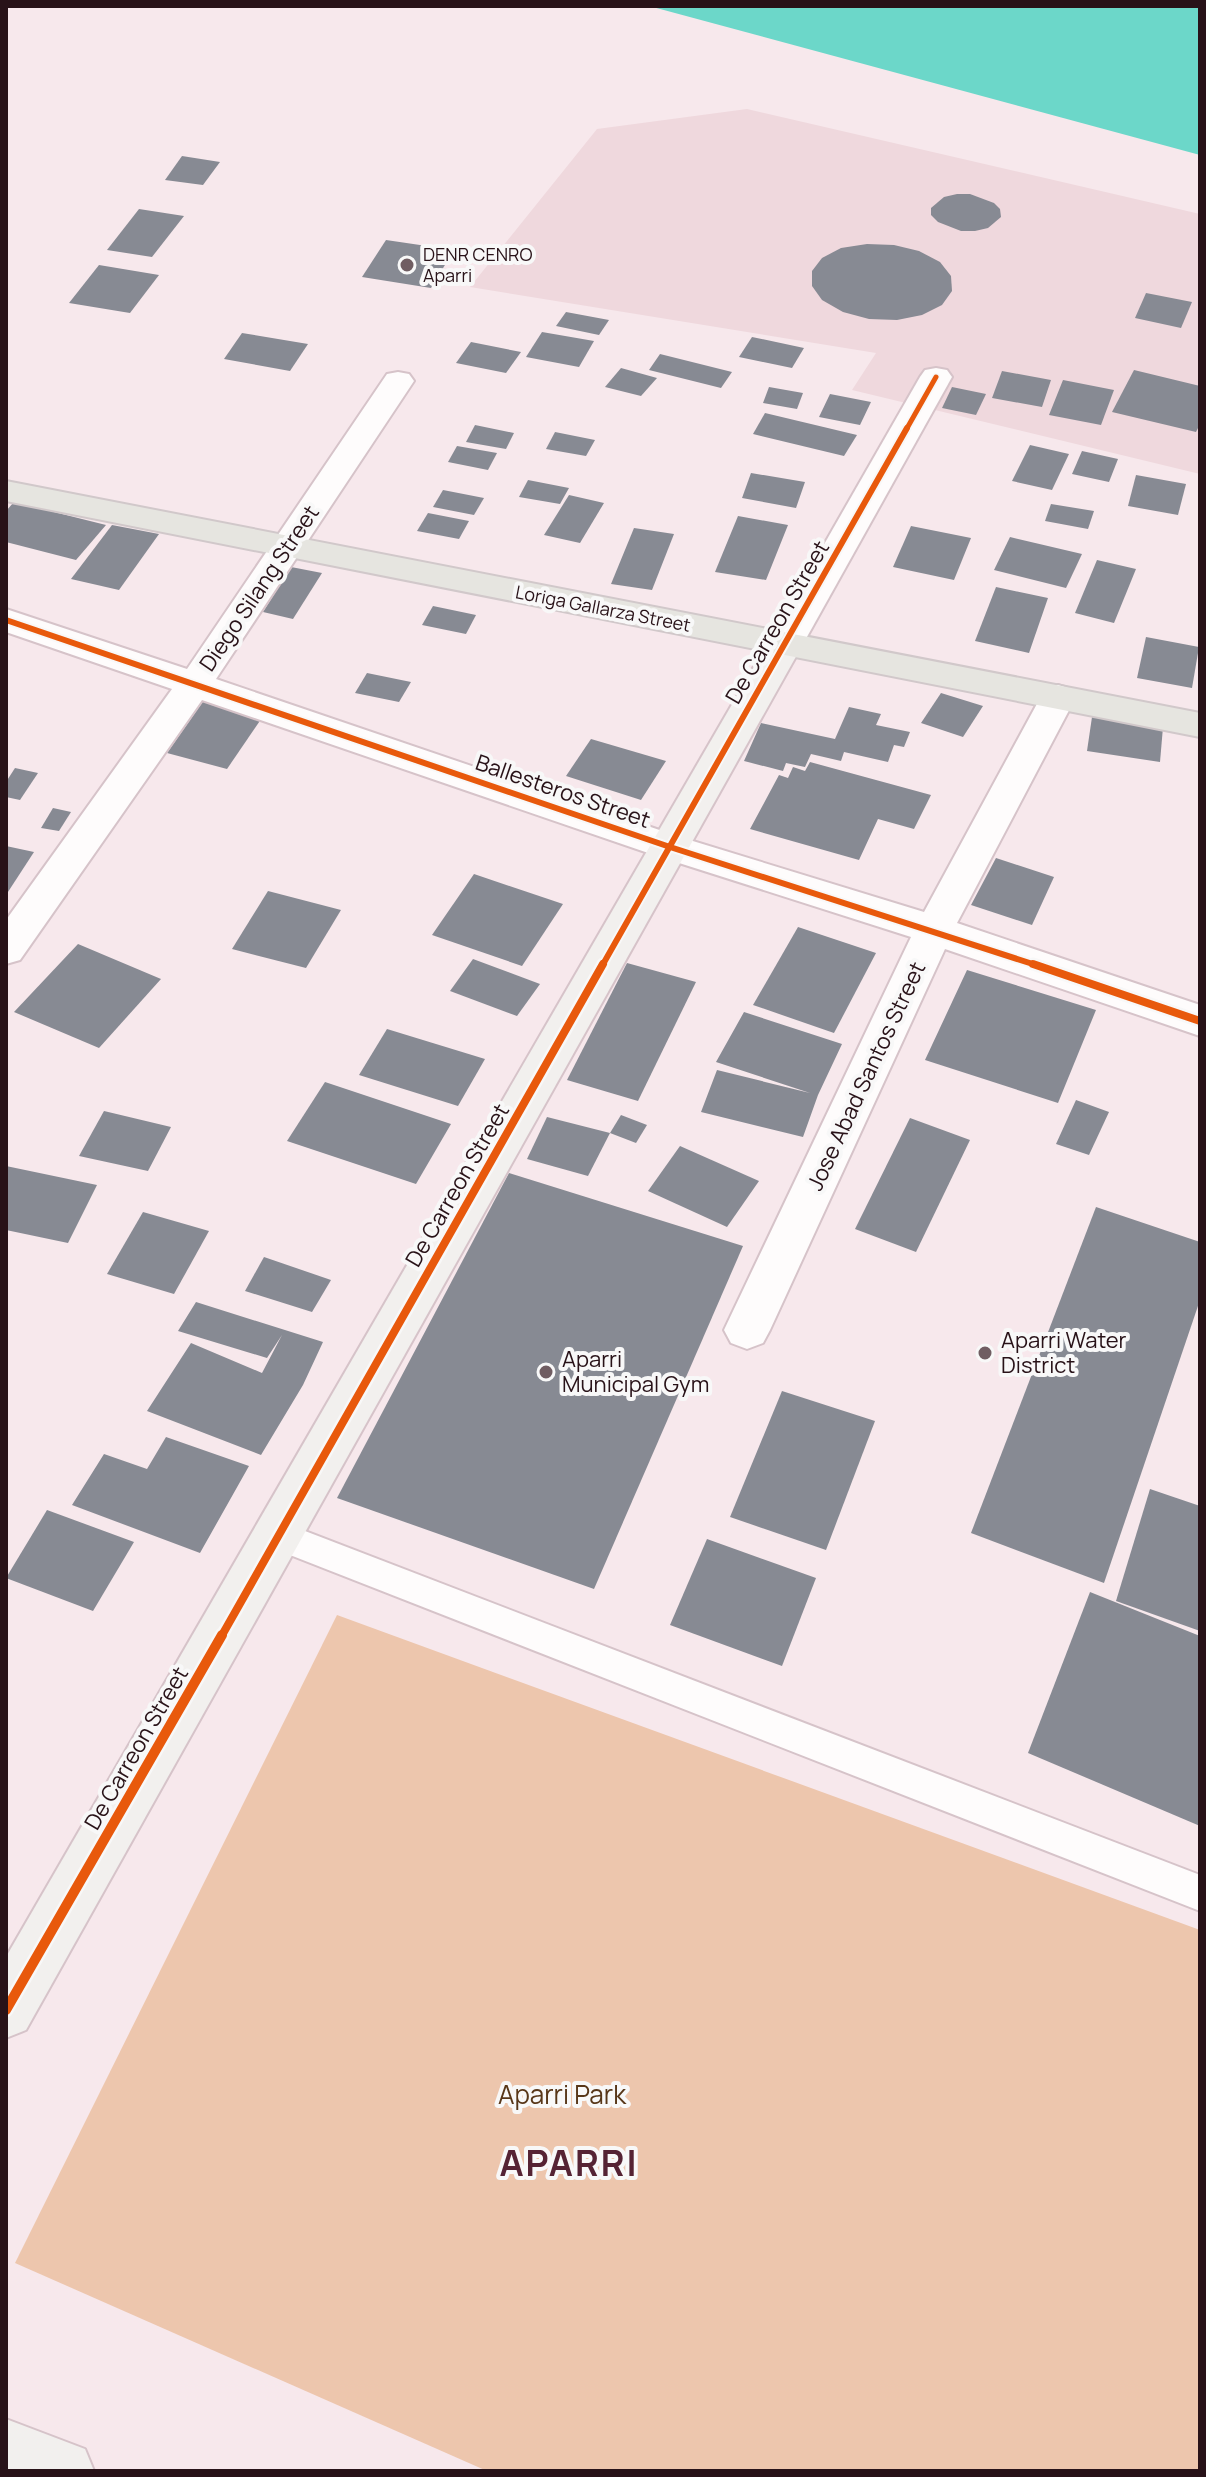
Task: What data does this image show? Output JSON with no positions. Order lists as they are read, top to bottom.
{
  "streets": {
    "main road": ["Loriga Gallarza Street"],
    "street": [
      "Diego Silang Street",
      "De Carreon Street",
      "Ballesteros Street",
      "Jose Abad Santos Street"
    ]
  },
  "crossings": [
    ["Diego Silang Street", "Loriga Gallarza Street"],
    ["Diego Silang Street", "Ballesteros Street"],
    ["Loriga Gallarza Street", "De Carreon Street"],
    ["Loriga Gallarza Street", "Jose Abad Santos Street"],
    ["De Carreon Street", "Ballesteros Street"],
    ["Ballesteros Street", "Jose Abad Santos Street"]
  ],
  "districts": ["APARRI"],
  "parks": ["Aparri Park"],
  "places": ["DENR CENRO Aparri", "Aparri Water District", "Aparri Municipal Gym"]
}
